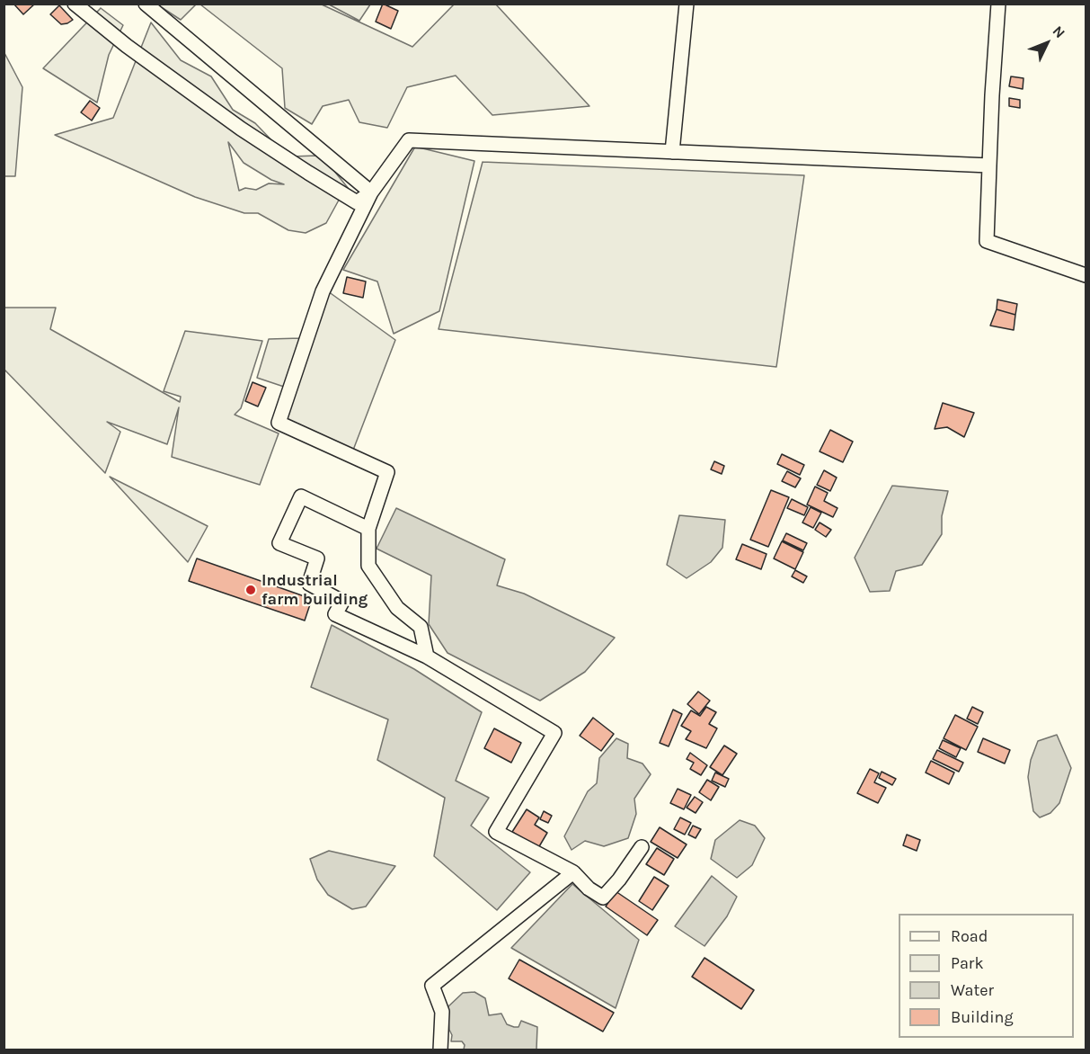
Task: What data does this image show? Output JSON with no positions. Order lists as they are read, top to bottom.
{
  "places": ["Industrial farm building"],
  "legend": [
    "Road",
    "Park",
    "Water",
    "Building"
  ],
  "north": "top right"
}
